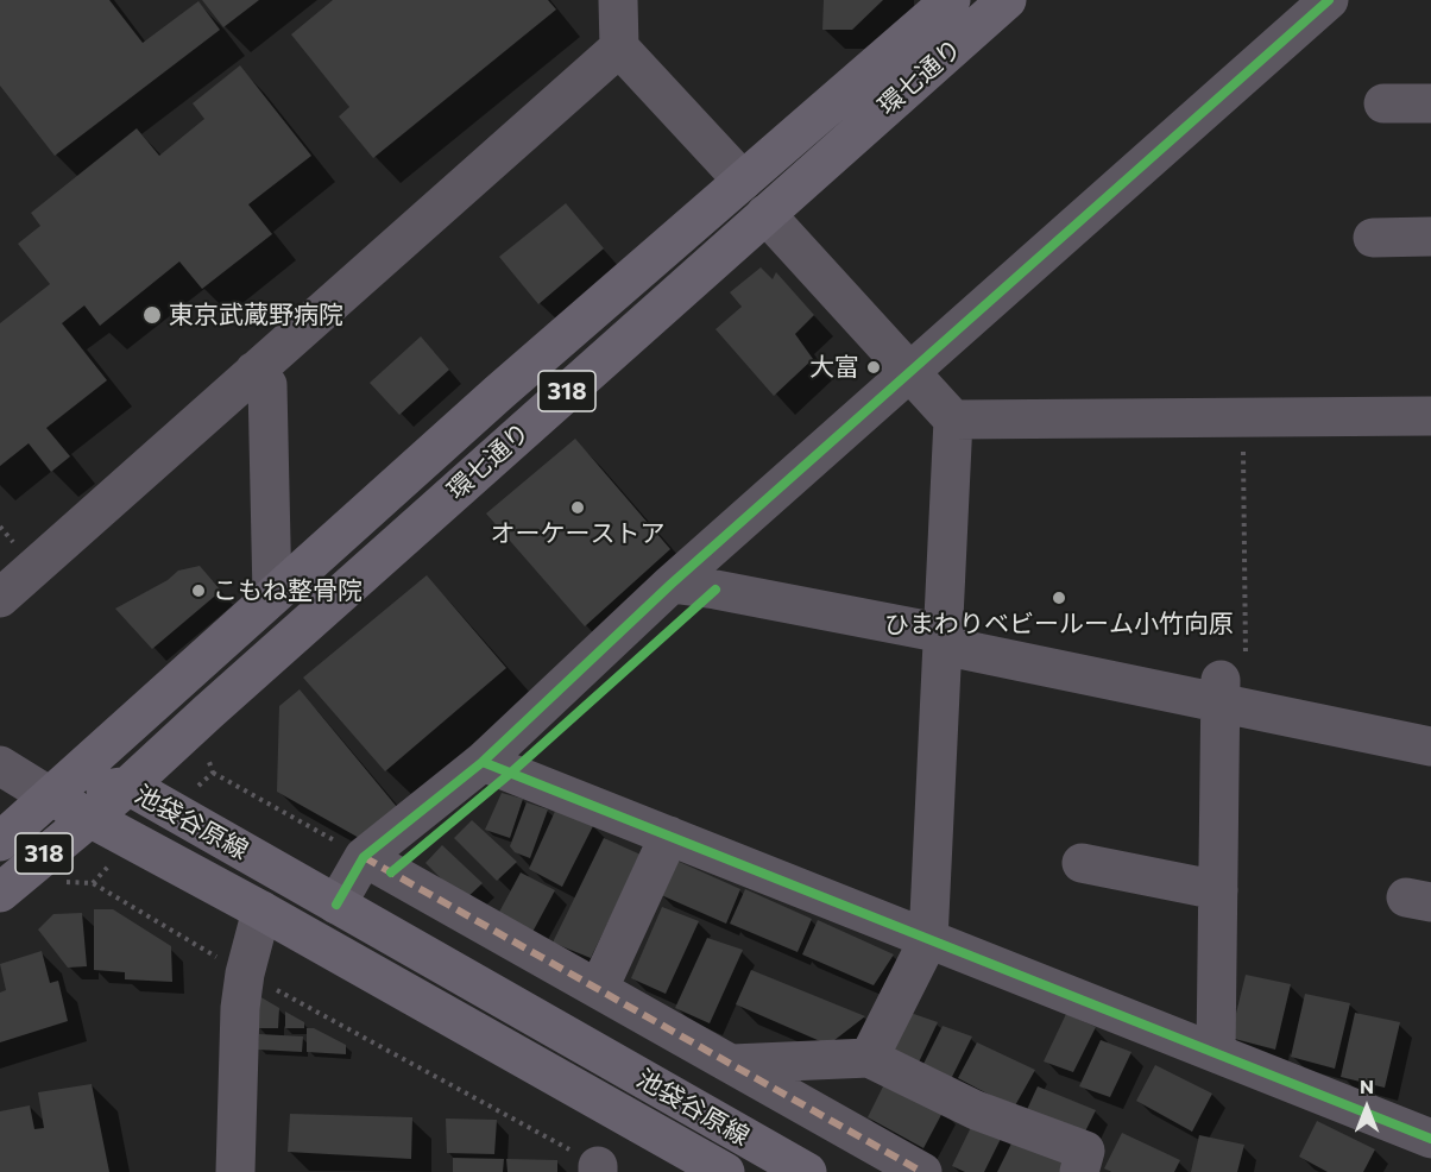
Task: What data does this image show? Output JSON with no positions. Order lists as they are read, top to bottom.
{
  "streets": {
    "main road": ["環七通り", "318", "池袋谷原線"]
  },
  "crossings": [
    ["環七通り", "池袋谷原線"]
  ],
  "places": [
    "東京武蔵野病院",
    "大富",
    "オーケーストア",
    "こもね整骨院",
    "ひまわりベビールーム小竹向原"
  ],
  "north": "top"
}
